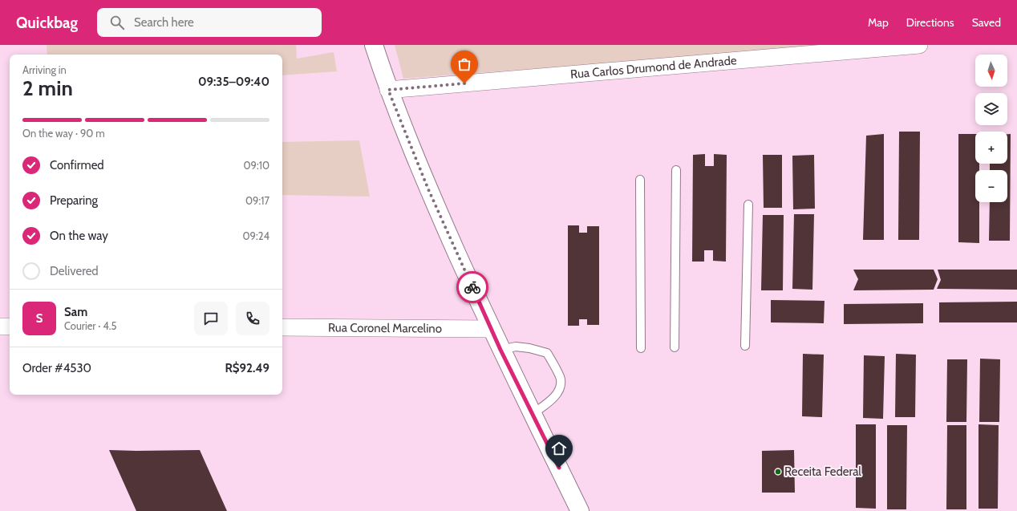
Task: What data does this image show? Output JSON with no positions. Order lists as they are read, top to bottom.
{
  "streets": {
    "street": ["Rua Carlos Drumond de Andrade", "Rua Coronel Marcelino"]
  },
  "places": ["Receita Federal"],
  "north": "bottom",
  "page": {
    "header": "Quickbag",
    "search": "Search here",
    "nav": ["Map", "Directions", "Saved"],
    "map_buttons": ["+", "−"],
    "heading": ["2 min", "Arriving in", "09:35–09:40"],
    "panel": [
      "Sam",
      "Courier · 4.5",
      "Order #4530",
      "R$92.49"
    ],
    "bar": "On the way · 90 m",
    "list": [
      ["Confirmed", "09:10"],
      ["Preparing", "09:17"],
      ["On the way", "09:24"],
      "Delivered"
    ],
    "round": "S"
  }
}
